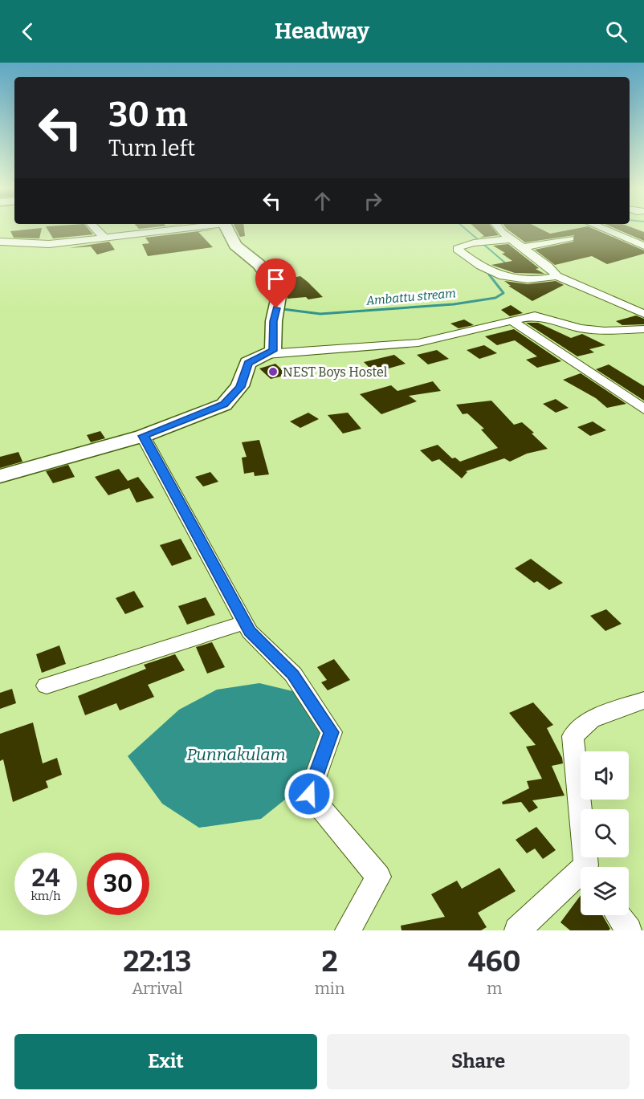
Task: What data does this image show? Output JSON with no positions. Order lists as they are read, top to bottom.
{
  "water": ["Ambattu stream", "Punnakulam"],
  "places": ["NEST Boys Hostel"],
  "page": {
    "header": "Headway",
    "turn": ["30 m", "Turn left"],
    "speed": "24 km/h",
    "limit": "30",
    "eta": [
      "22:13",
      "Arrival",
      "2",
      "min",
      "460",
      "m"
    ],
    "buttons": ["Exit", "Share"]
  }
}
